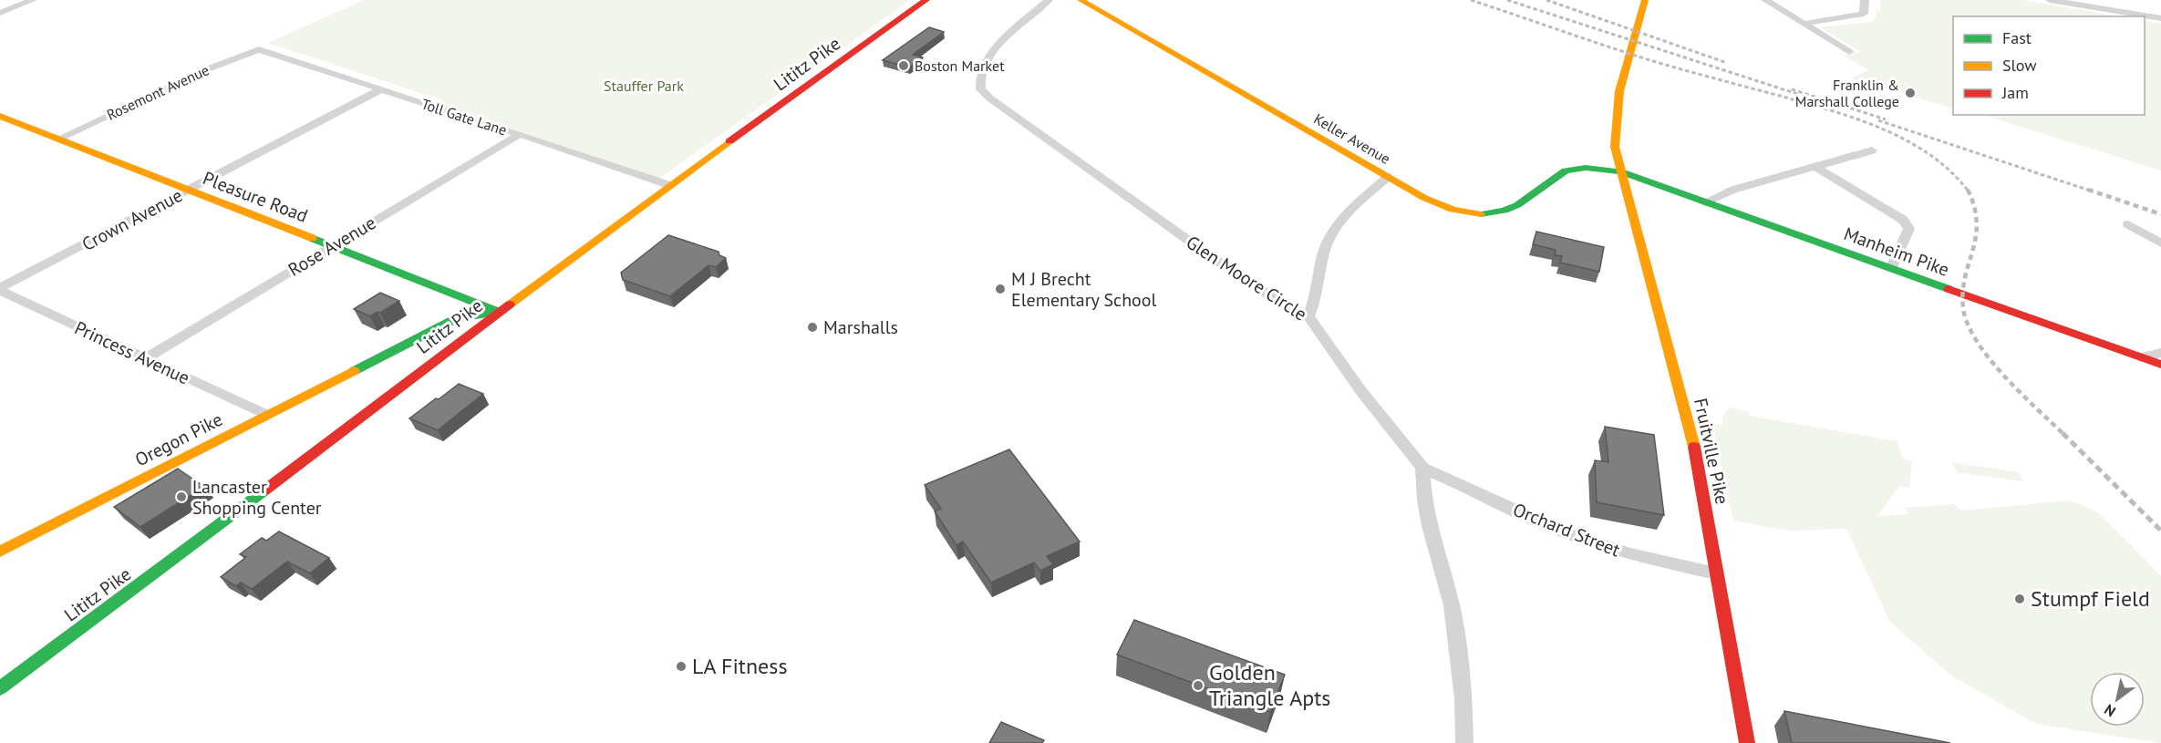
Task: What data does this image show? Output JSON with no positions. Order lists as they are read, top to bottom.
{
  "streets": {
    "main road": [
      "Lititz Pike",
      "Keller Avenue",
      "Pleasure Road",
      "Manheim Pike",
      "Oregon Pike",
      "Fruitville Pike"
    ],
    "street": [
      "Rosemont Avenue",
      "Toll Gate Lane",
      "Crown Avenue",
      "Rose Avenue",
      "Glen Moore Circle",
      "Princess Avenue",
      "Orchard Street"
    ]
  },
  "crossings": [
    ["Lititz Pike", "Toll Gate Lane"],
    ["Lititz Pike", "Pleasure Road"],
    ["Lititz Pike", "Oregon Pike"],
    ["Rosemont Avenue", "Toll Gate Lane"],
    ["Rosemont Avenue", "Pleasure Road"],
    ["Toll Gate Lane", "Crown Avenue"],
    ["Toll Gate Lane", "Rose Avenue"],
    ["Keller Avenue", "Manheim Pike"],
    ["Keller Avenue", "Fruitville Pike"],
    ["Pleasure Road", "Crown Avenue"],
    ["Pleasure Road", "Rose Avenue"],
    ["Pleasure Road", "Oregon Pike"],
    ["Crown Avenue", "Princess Avenue"],
    ["Rose Avenue", "Princess Avenue"],
    ["Manheim Pike", "Fruitville Pike"],
    ["Glen Moore Circle", "Orchard Street"],
    ["Princess Avenue", "Oregon Pike"],
    ["Fruitville Pike", "Orchard Street"]
  ],
  "parks": ["Stauffer Park"],
  "places": [
    "Boston Market",
    "Franklin & Marshall College",
    "M J Brecht Elementary School",
    "Marshalls",
    "Lancaster Shopping Center",
    "Stumpf Field",
    "LA Fitness",
    "Golden Triangle Apts"
  ],
  "legend": ["Fast", "Slow", "Jam"],
  "north": "bottom left"
}
